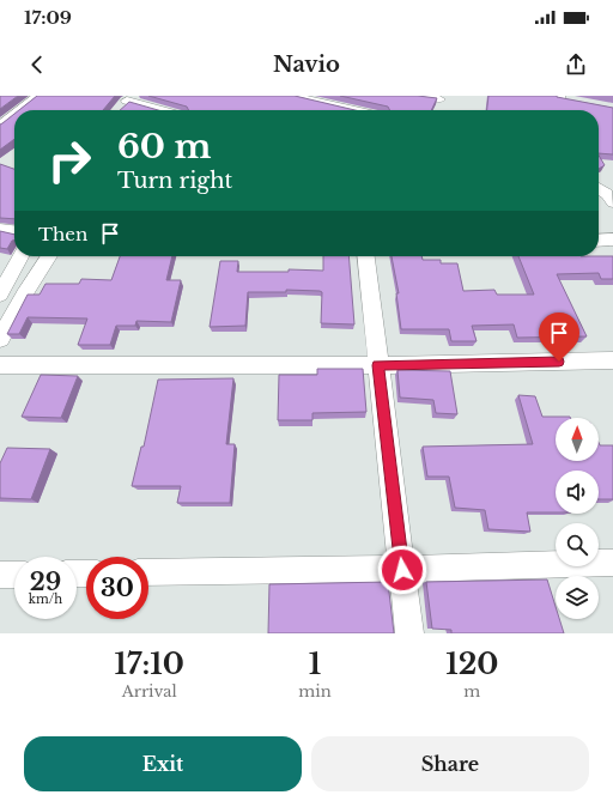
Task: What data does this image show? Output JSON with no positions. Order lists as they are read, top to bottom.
{
  "north": "top",
  "page": {
    "status": "17:09",
    "header": "Navio",
    "turn": ["60 m", "Turn right"],
    "then": "Then",
    "speed": "29 km/h",
    "limit": "30",
    "eta": [
      "17:10",
      "Arrival",
      "1",
      "min",
      "120",
      "m"
    ],
    "buttons": ["Exit", "Share"]
  }
}
